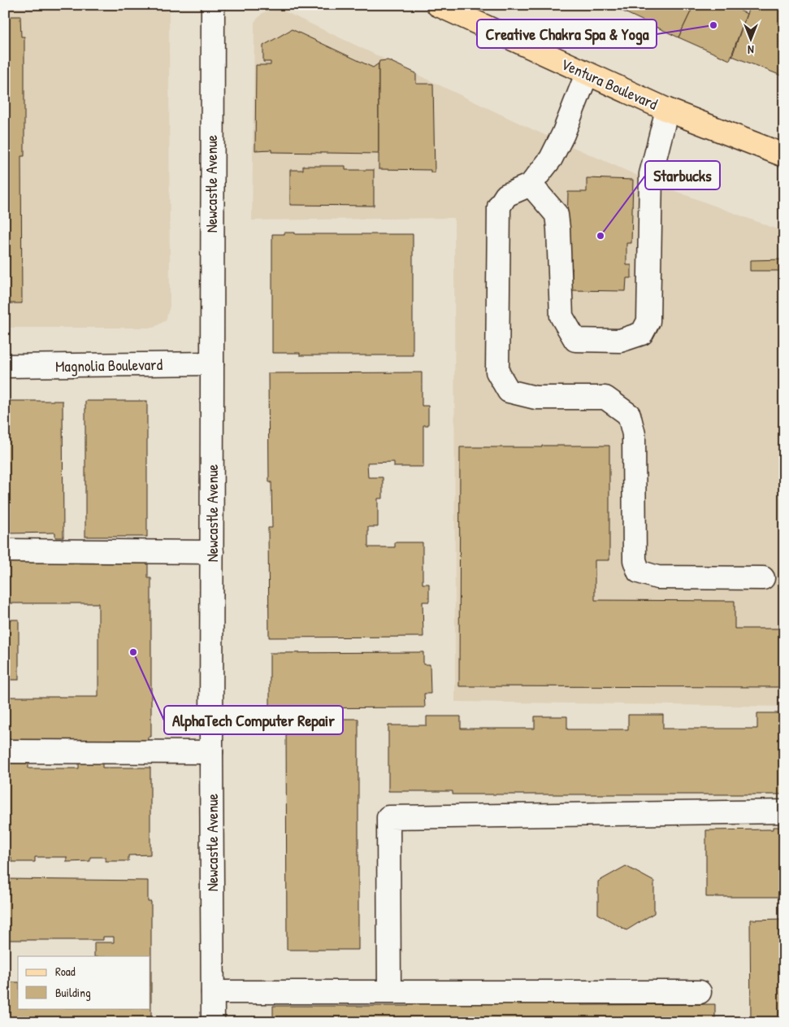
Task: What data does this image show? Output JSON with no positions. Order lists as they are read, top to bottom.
{
  "streets": {
    "main road": ["Ventura Boulevard"],
    "street": ["Newcastle Avenue", "Magnolia Boulevard"]
  },
  "crossings": [
    ["Newcastle Avenue", "Magnolia Boulevard"]
  ],
  "places": ["Creative Chakra Spa & Yoga", "Starbucks", "AlphaTech Computer Repair"],
  "legend": ["Road", "Building"],
  "north": "bottom"
}
